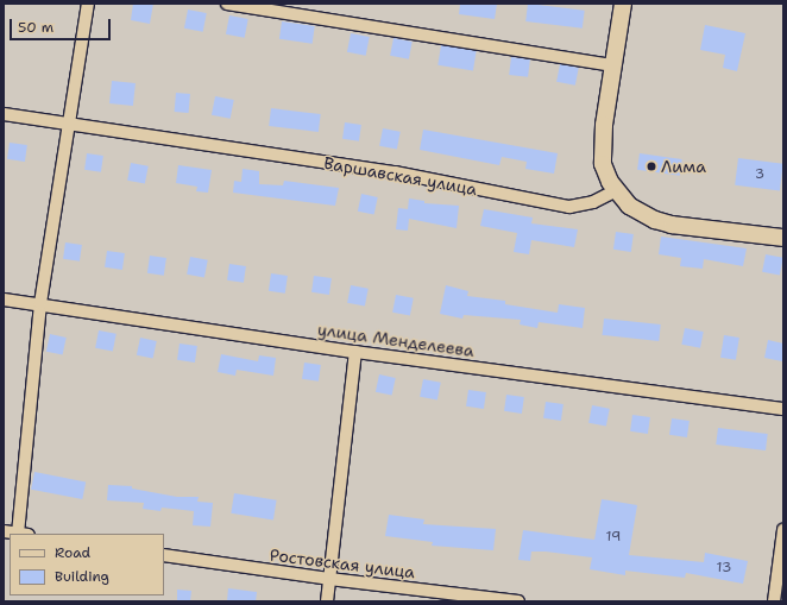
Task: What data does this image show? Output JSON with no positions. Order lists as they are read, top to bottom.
{
  "streets": {
    "street": ["Варшавская улица", "улица Менделеева", "Ростовская улица"]
  },
  "places": ["Лима"],
  "house_numbers": ["3", "19", "13"],
  "legend": ["Road", "Building"],
  "scale_bar": "50 m"
}
